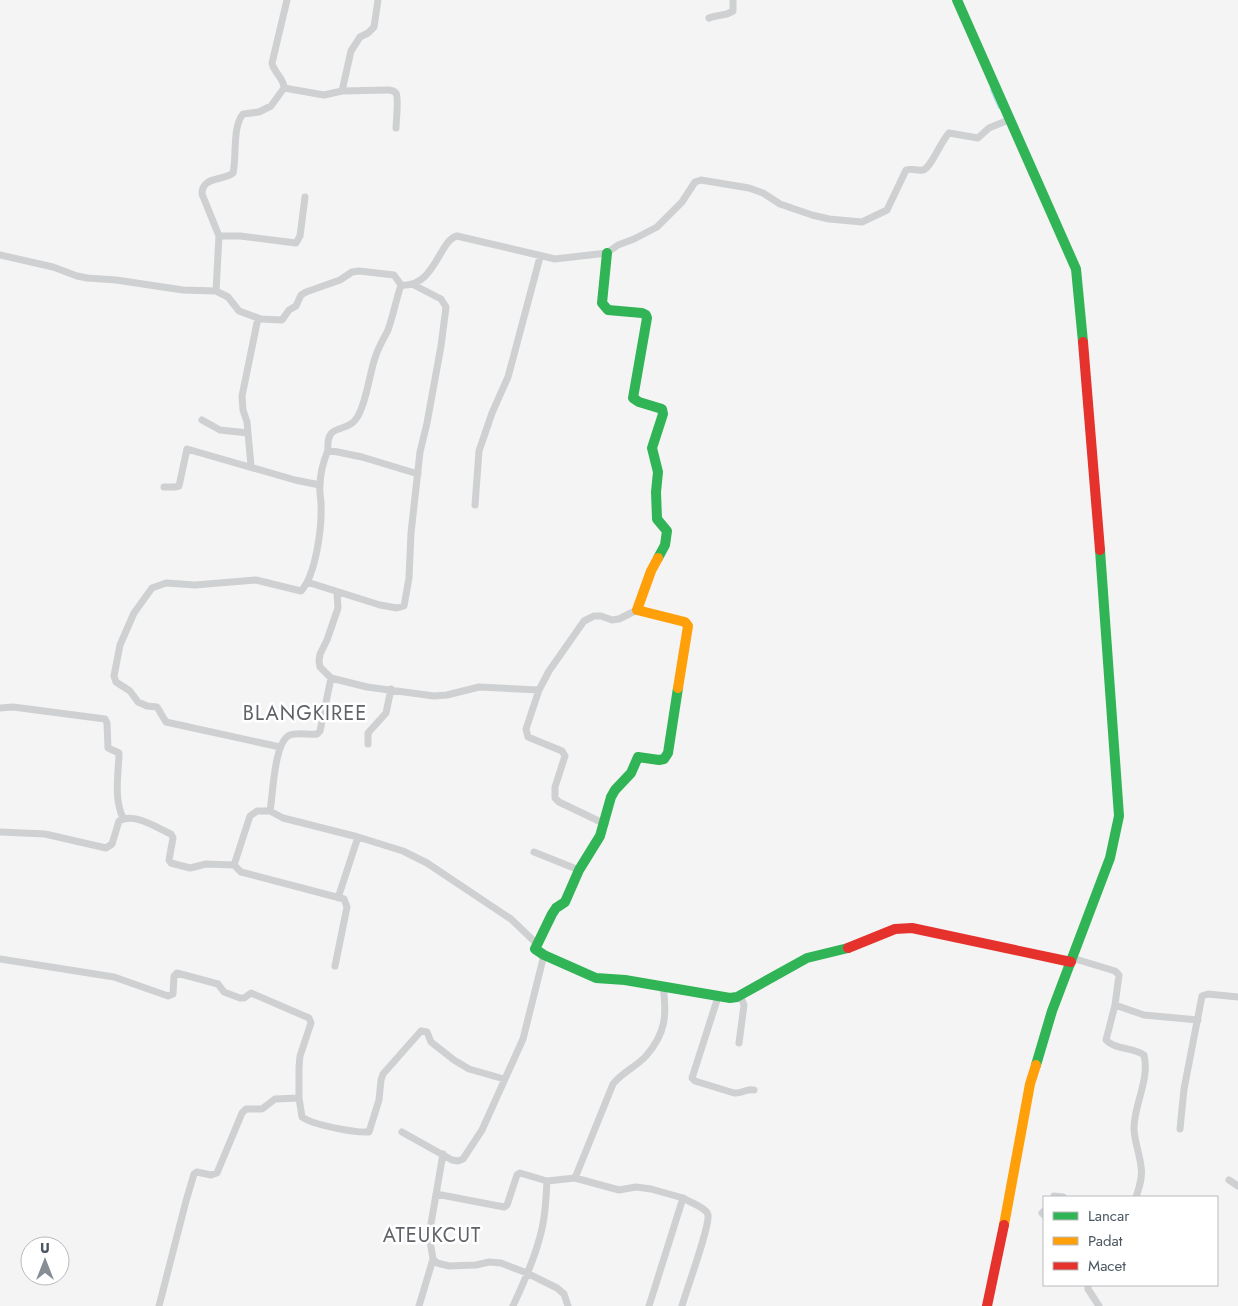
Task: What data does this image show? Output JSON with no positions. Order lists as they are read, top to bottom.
{
  "districts": ["BLANGKIREE", "ATEUKCUT"],
  "legend": ["Lancar", "Padat", "Macet"],
  "north": "top"
}
